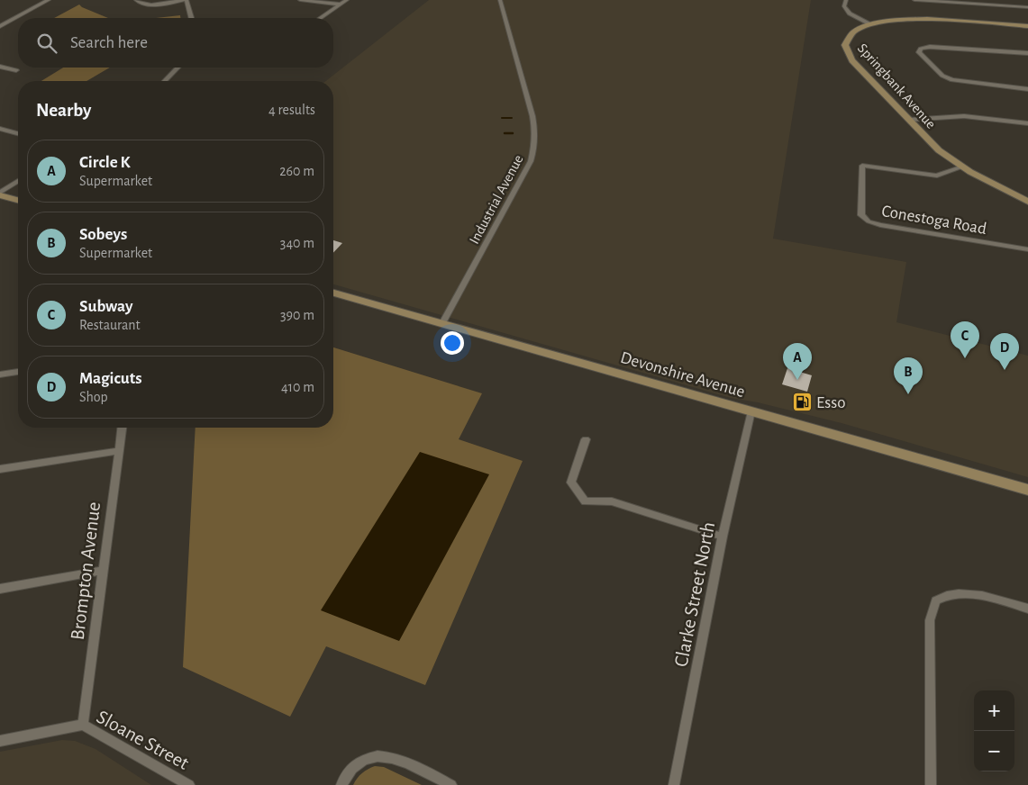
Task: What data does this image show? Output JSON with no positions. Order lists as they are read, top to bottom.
{
  "streets": {
    "main road": ["Springbank Avenue", "Devonshire Avenue"],
    "street": [
      "Industrial Avenue",
      "Conestoga Road",
      "Brompton Avenue",
      "Clarke Street North",
      "Sloane Street"
    ]
  },
  "crossings": [
    ["Springbank Avenue", "Conestoga Road"],
    ["Industrial Avenue", "Devonshire Avenue"],
    ["Devonshire Avenue", "Clarke Street North"],
    ["Brompton Avenue", "Sloane Street"]
  ],
  "places": {
    "fuel station": ["Esso"]
  },
  "page": {
    "search": "Search here",
    "heading": ["Nearby", "4 results"],
    "list": [
      {
        "mark": "A",
        "name": "Circle K",
        "note": "Supermarket",
        "value": "260 m"
      },
      {
        "mark": "B",
        "name": "Sobeys",
        "note": "Supermarket",
        "value": "340 m"
      },
      {
        "mark": "C",
        "name": "Subway",
        "note": "Restaurant",
        "value": "390 m"
      },
      {
        "mark": "D",
        "name": "Magicuts",
        "note": "Shop",
        "value": "410 m"
      }
    ],
    "pins": [
      "C",
      "D",
      "A",
      "B"
    ],
    "map_buttons": ["+", "−"]
  }
}
